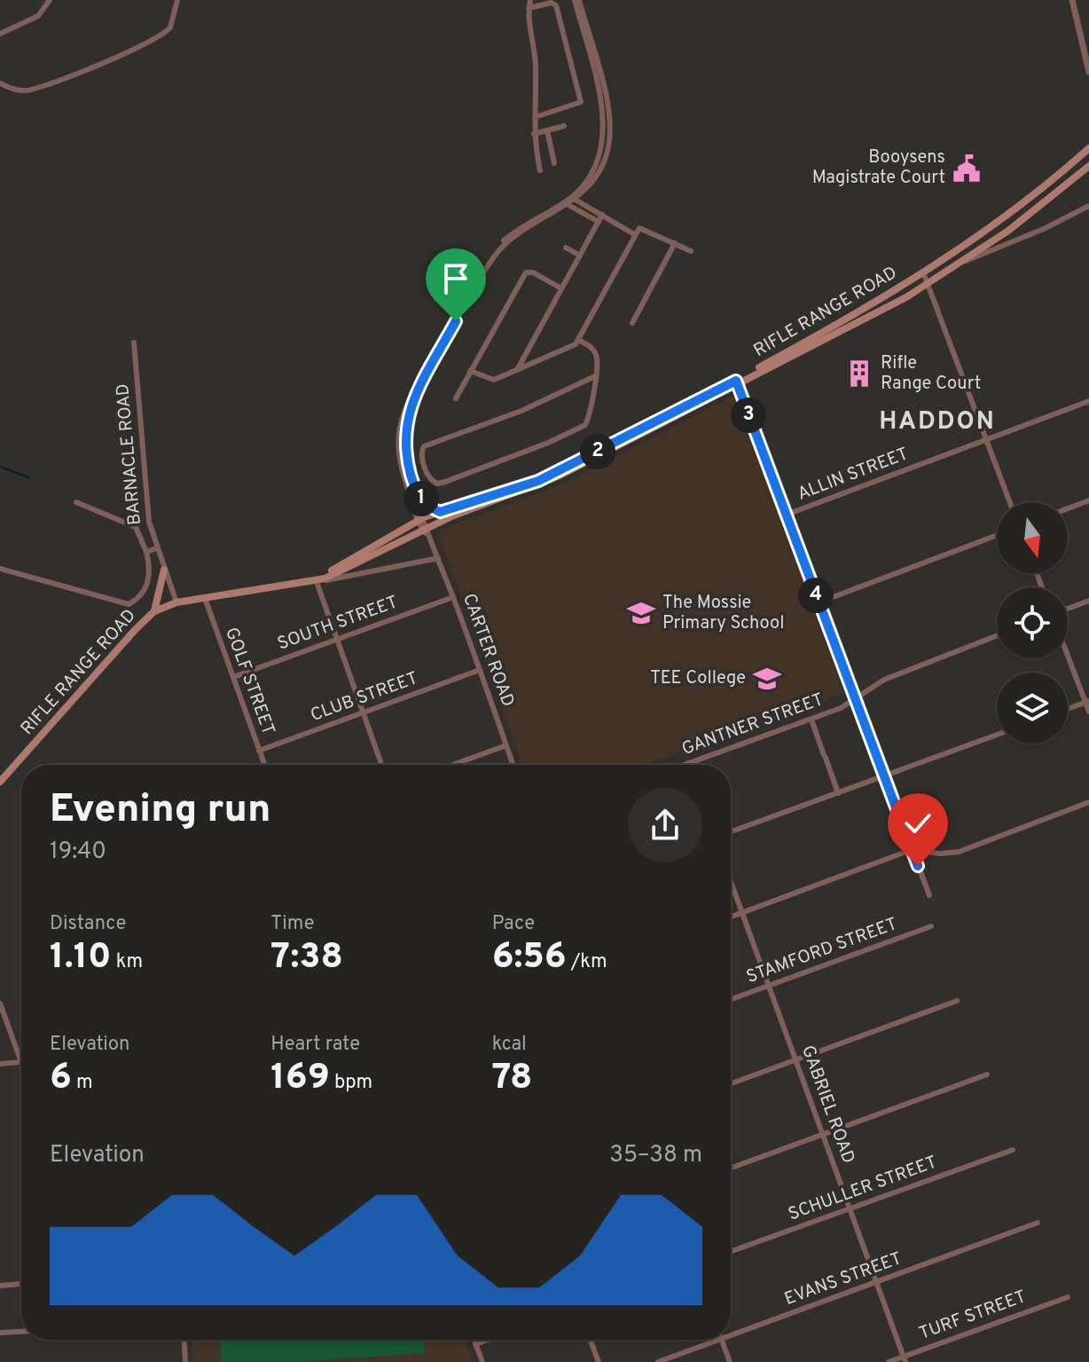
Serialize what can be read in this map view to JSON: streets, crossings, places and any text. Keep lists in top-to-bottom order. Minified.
{"streets":{"main road":["RIFLE RANGE ROAD"],"street":["BARNACLE ROAD","ALLIN STREET","SOUTH STREET","CARTER ROAD","GOLF STREET","CLUB STREET","GANTNER STREET","STAMFORD STREET","GABRIEL ROAD","SCHULLER STREET","EVANS STREET","TURF STREET"]},"crossings":[["RIFLE RANGE ROAD","BARNACLE ROAD"],["RIFLE RANGE ROAD","CARTER ROAD"],["RIFLE RANGE ROAD","GOLF STREET"],["SOUTH STREET","CARTER ROAD"],["SOUTH STREET","GOLF STREET"],["CARTER ROAD","CLUB STREET"],["GOLF STREET","CLUB STREET"],["STAMFORD STREET","GABRIEL ROAD"],["GABRIEL ROAD","SCHULLER STREET"],["GABRIEL ROAD","EVANS STREET"],["GABRIEL ROAD","TURF STREET"]],"districts":["HADDON"],"places":{"public building":["Booysens Magistrate Court"],"building":["Rifle Range Court"],"school or university":["The Mossie Primary School","TEE College"]},"north":"bottom","page":{"pins":["3","2","1","4"],"heading":["Evening run","19:40"],"stats":[["Distance","1.10 km"],["Time","7:38"],["Pace","6:56 /km"],["Elevation","6 m"],["Heart rate","169 bpm"],["kcal","78"]],"chart":["Elevation","35–38 m"]}}
